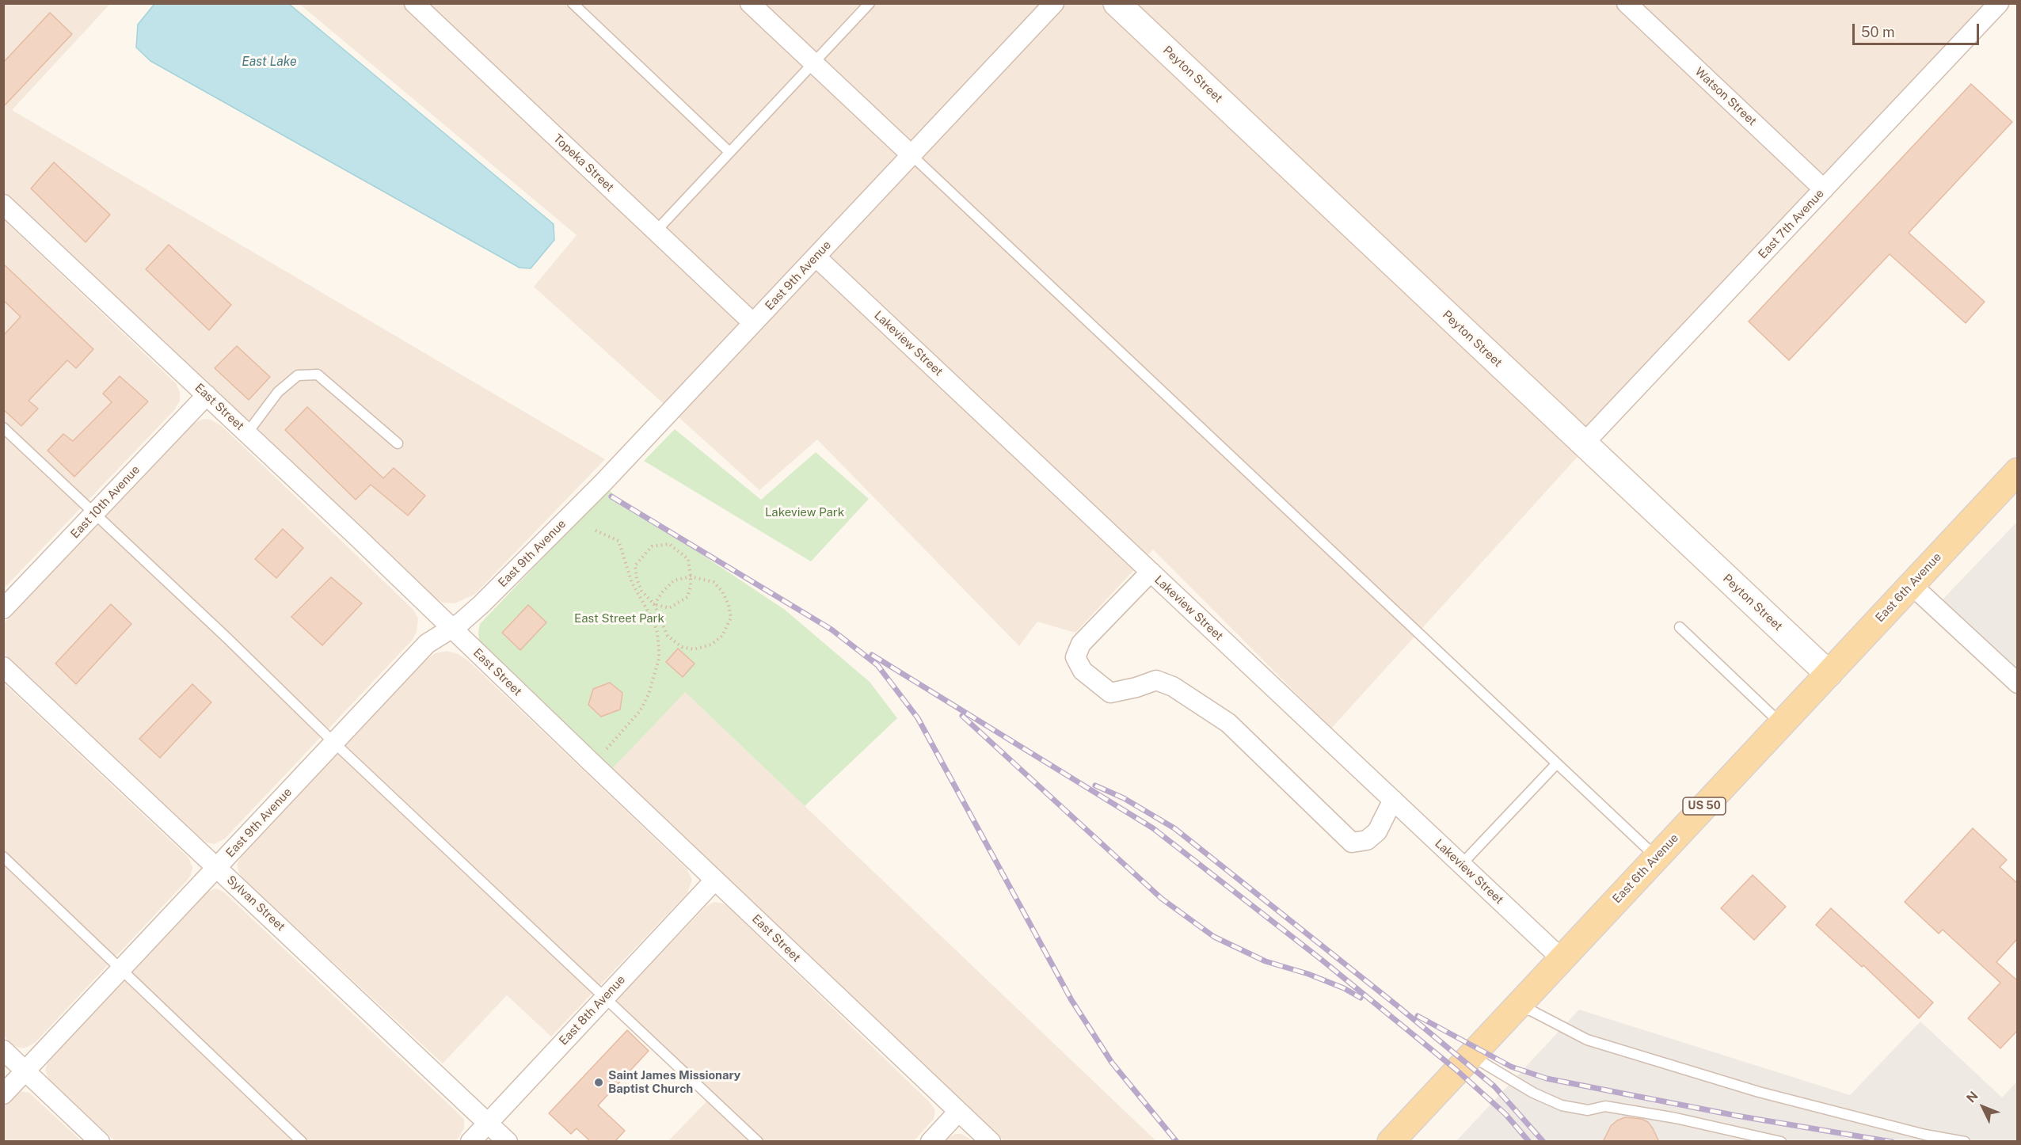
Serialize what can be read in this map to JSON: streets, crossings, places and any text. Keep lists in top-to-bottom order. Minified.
{"streets":{"main road":["East 6th Avenue","US 50"],"street":["Peyton Street","Watson Street","Topeka Street","East 7th Avenue","East 9th Avenue","Lakeview Street","East Street","East 10th Avenue","Sylvan Street","East 8th Avenue"]},"crossings":[["Peyton Street","East 7th Avenue"],["Peyton Street","East 6th Avenue"],["Watson Street","East 7th Avenue"],["Topeka Street","East 9th Avenue"],["East 9th Avenue","Lakeview Street"],["East 9th Avenue","East Street"],["East 9th Avenue","Sylvan Street"],["Lakeview Street","East 6th Avenue"],["East Street","East 10th Avenue"],["East Street","East 8th Avenue"],["Sylvan Street","East 8th Avenue"]],"water":["East Lake"],"parks":["Lakeview Park","East Street Park"],"places":["Saint James Missionary Baptist Church"],"scale_bar":"50 m","north":"top left"}
